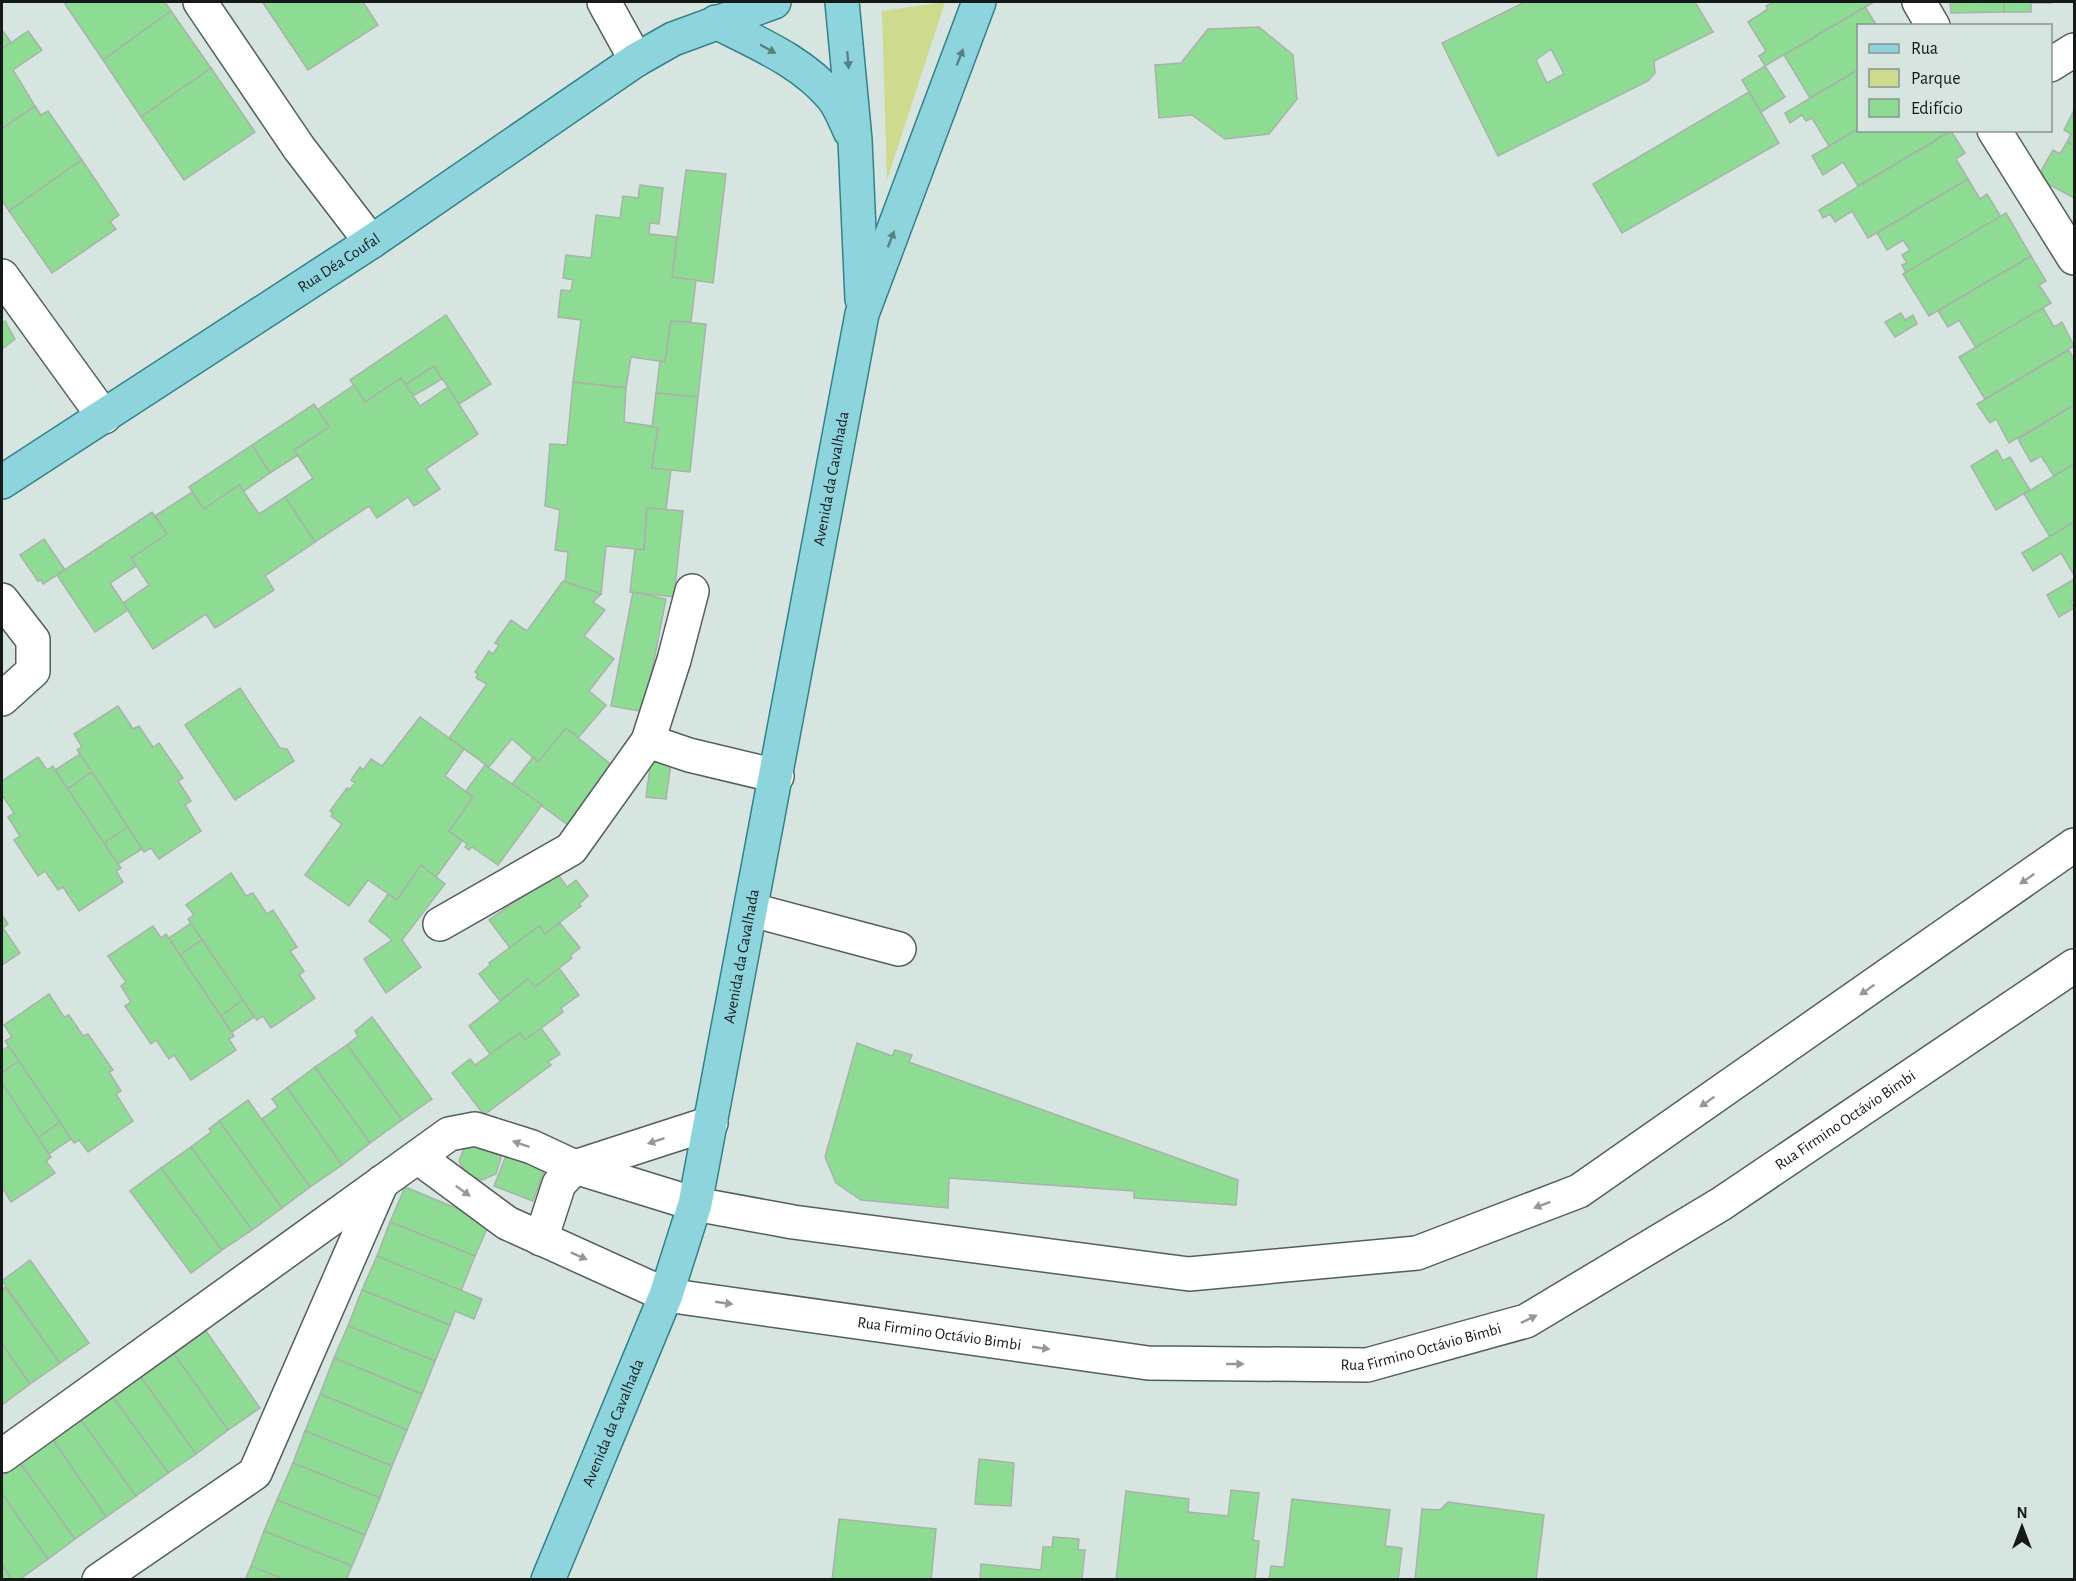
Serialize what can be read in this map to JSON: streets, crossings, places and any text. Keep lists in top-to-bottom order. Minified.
{"streets":{"main road":["Rua Déa Coufal","Avenida da Cavalhada"],"street":["Rua Firmino Octávio Bimbi"]},"crossings":[["Avenida da Cavalhada","Rua Firmino Octávio Bimbi"]],"legend":["Rua","Parque","Edifício"],"north":"top"}
